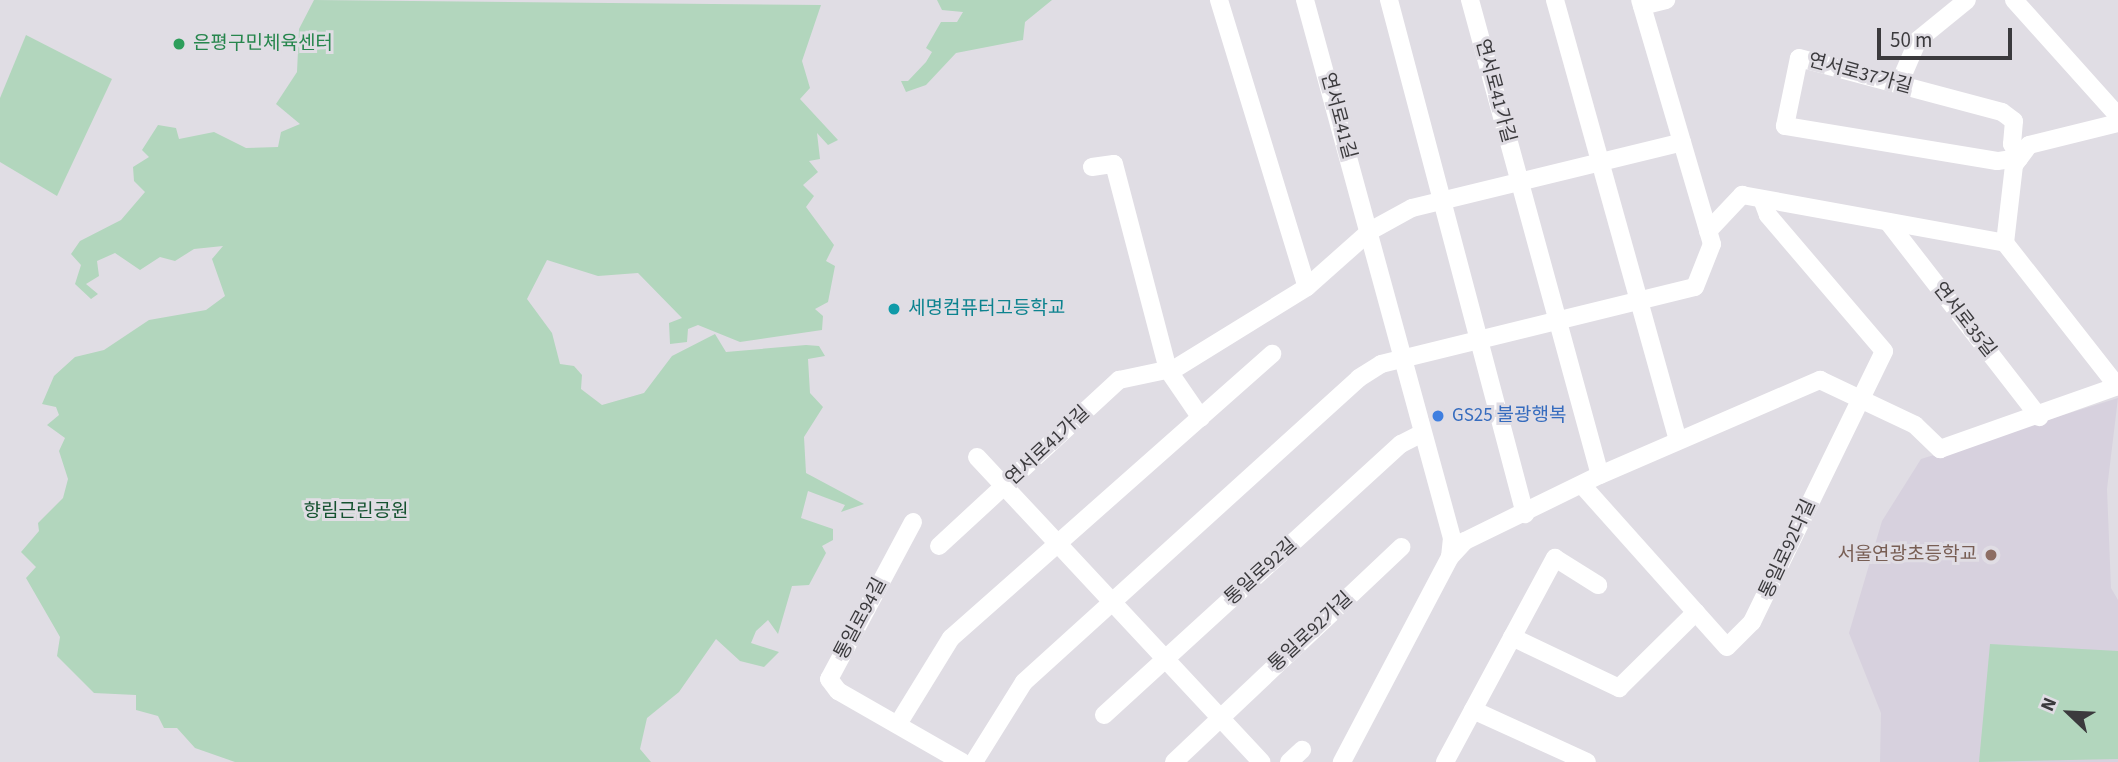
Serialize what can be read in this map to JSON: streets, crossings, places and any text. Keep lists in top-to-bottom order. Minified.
{"streets":{"street":["연서로37가길","연서로41가길","연서로41길","연서로35길","통일로92다길","통일로92길","통일로94길","통일로92가길"]},"crossings":[["연서로41가길","연서로41길"]],"parks":["향림근린공원"],"places":["은평구민체육센터","세명컴퓨터고등학교","GS25 불광행복","서울연광초등학교"],"scale_bar":"50 m","north":"top left"}
